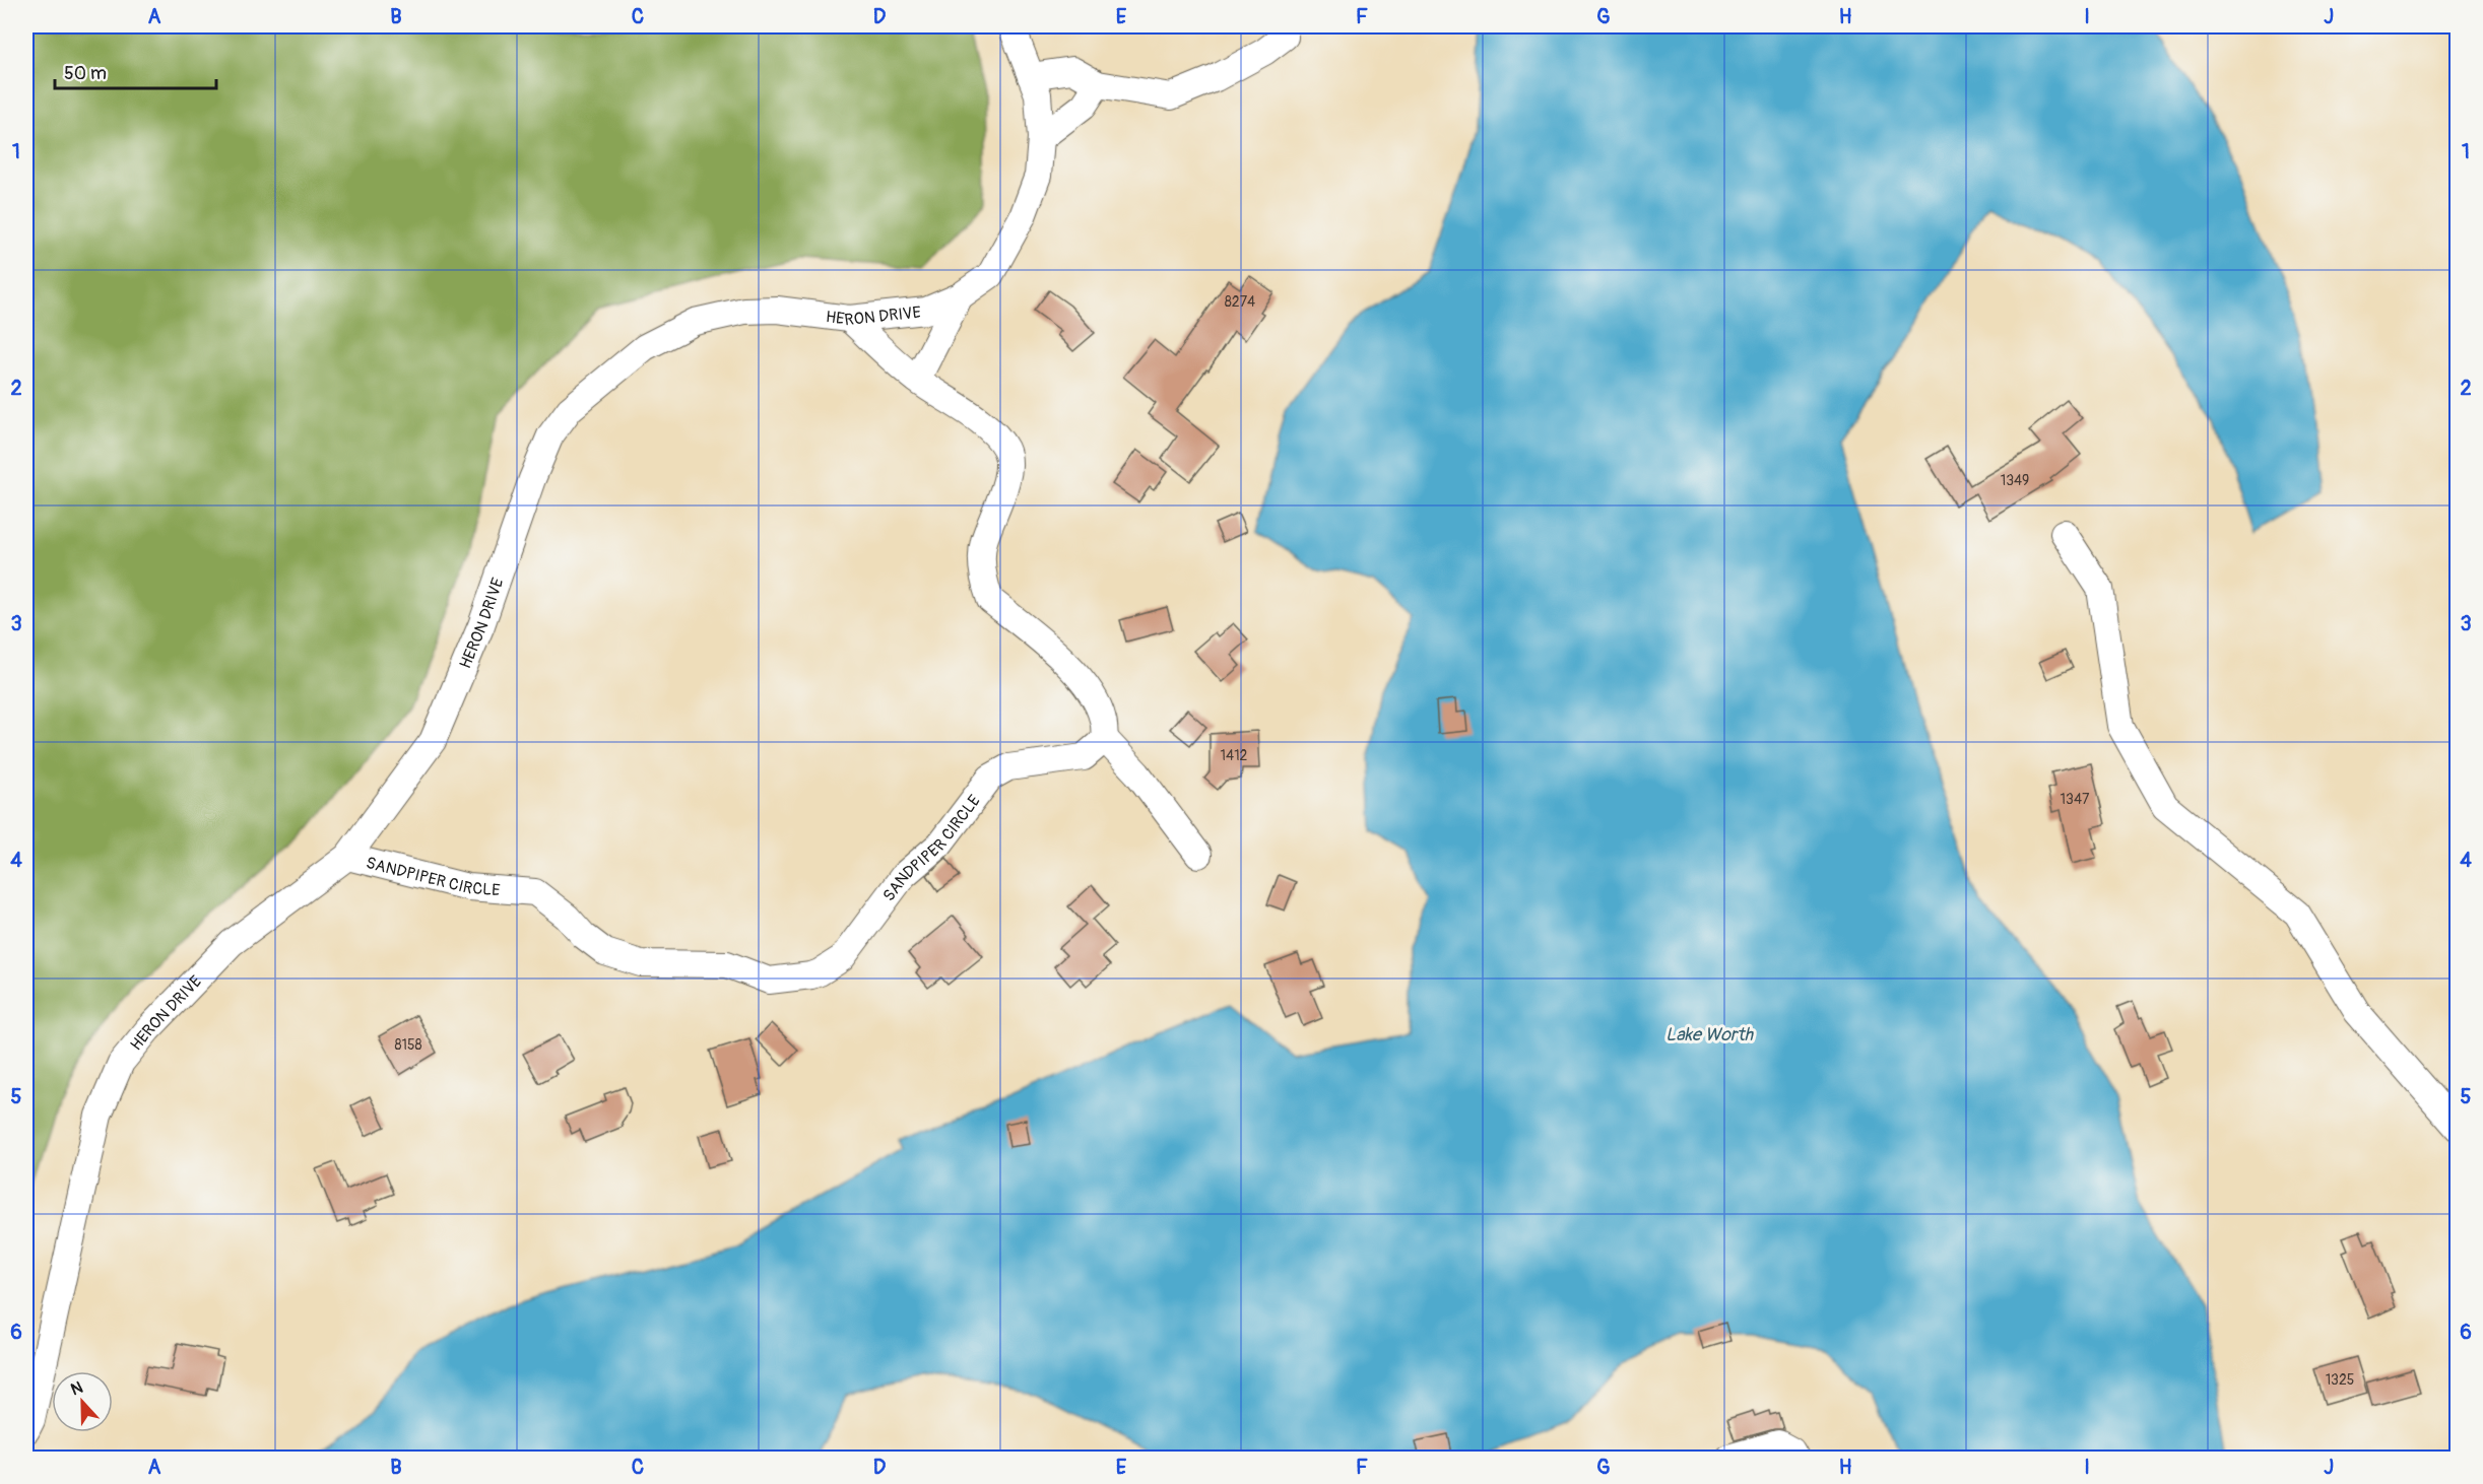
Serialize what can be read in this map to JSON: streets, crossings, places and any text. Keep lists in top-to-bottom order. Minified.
{"streets":{"street":["HERON DRIVE","SANDPIPER CIRCLE"]},"crossings":[["HERON DRIVE","SANDPIPER CIRCLE"]],"water":["Lake Worth"],"house_numbers":["8274","1349","1412","1347","8158","1325"],"scale_bar":"50 m","north":"top","grid":{"columns":["A","B","C","D","E","F","G","H","I","J"],"rows":["1","2","3","4","5","6"]}}
